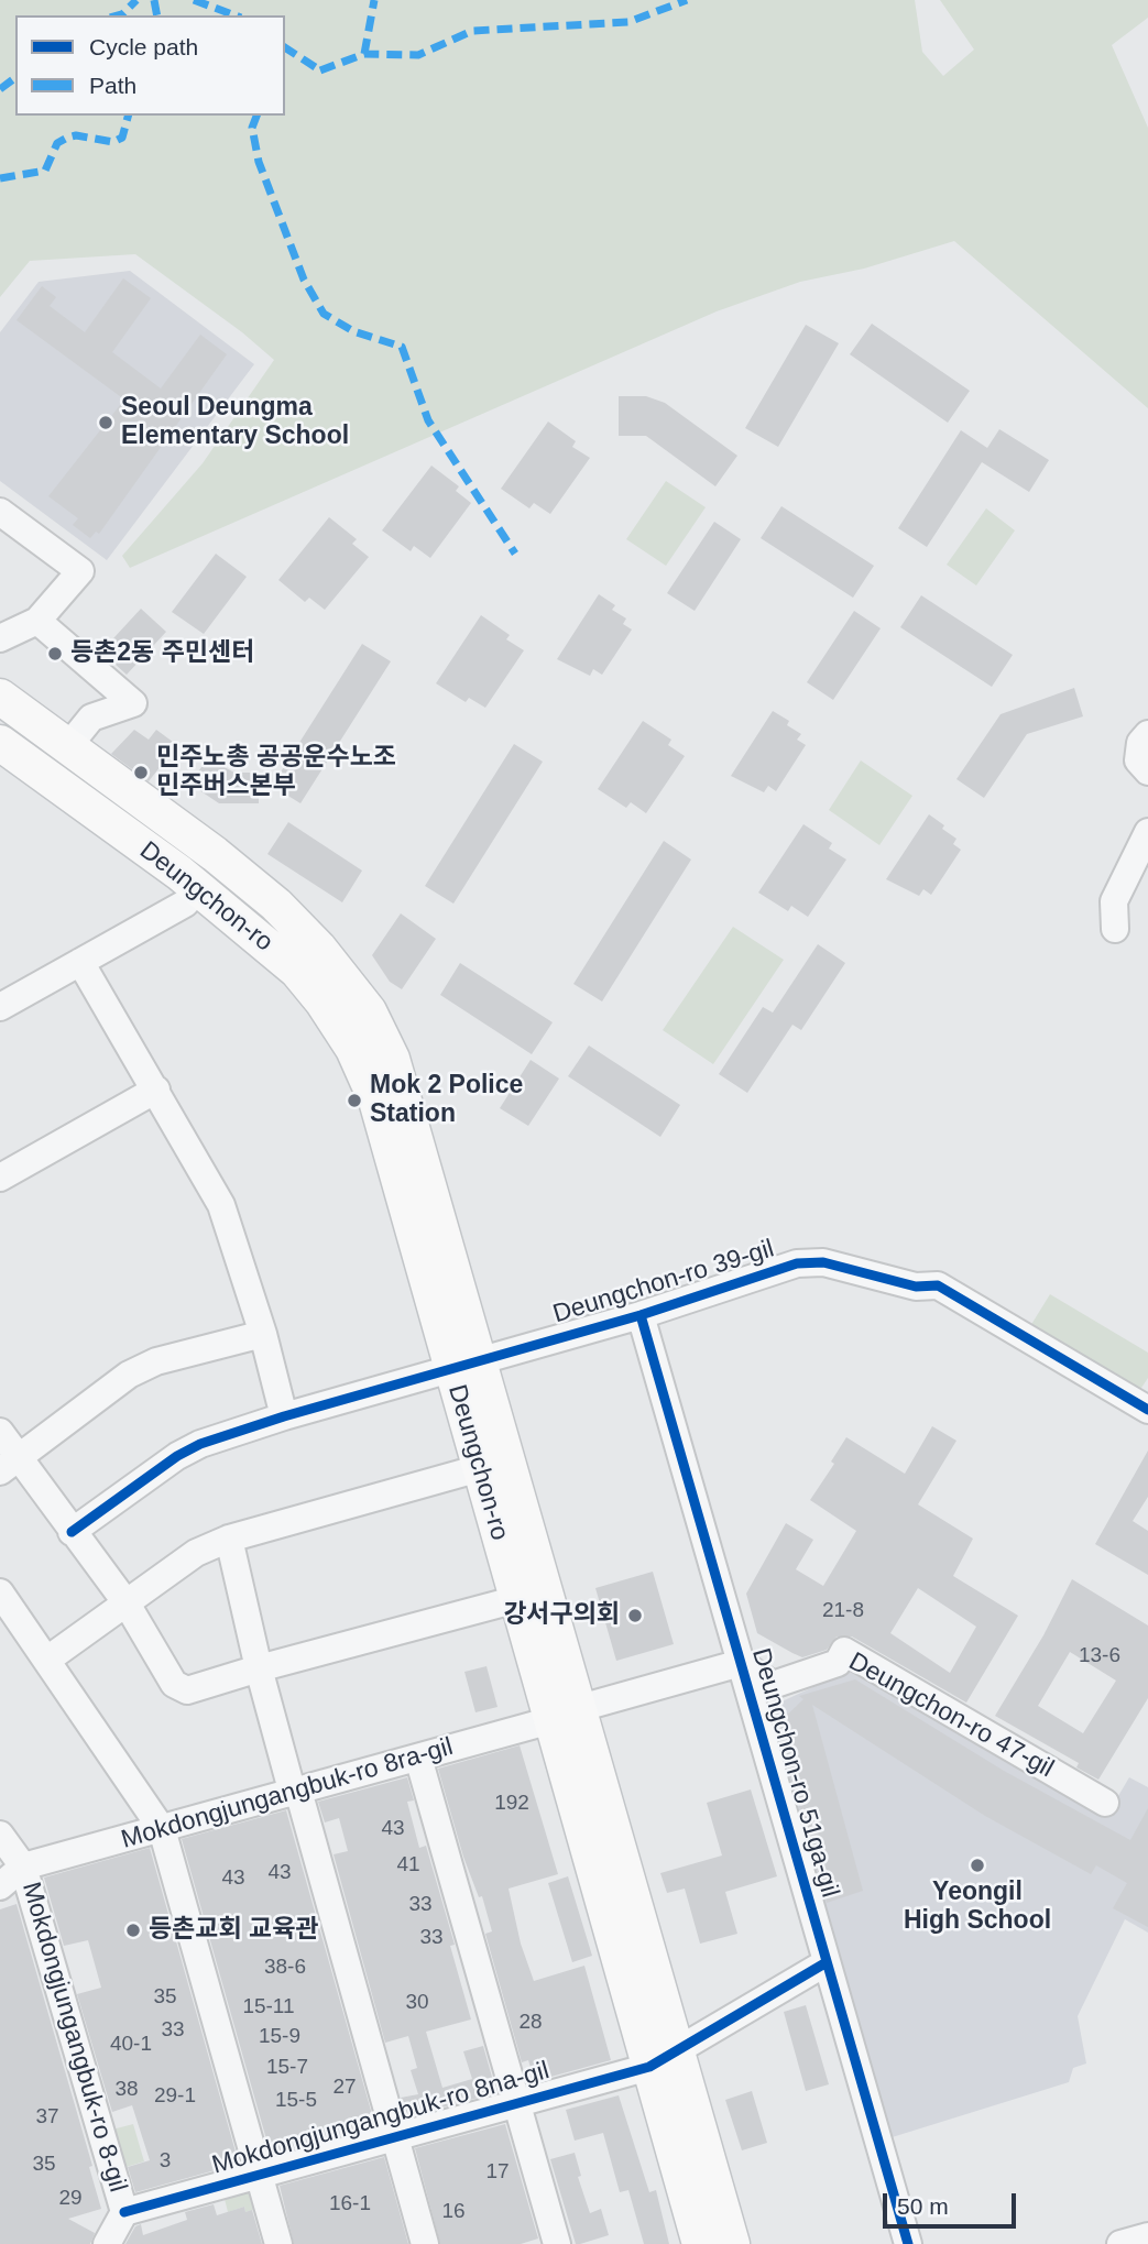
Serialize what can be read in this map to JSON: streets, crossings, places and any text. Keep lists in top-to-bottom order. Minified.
{"streets":{"main road":["Deungchon-ro"],"street":["Deungchon-ro 39-gil","Deungchon-ro 47-gil","Deungchon-ro 51ga-gil","Mokdongjungangbuk-ro 8ra-gil","Mokdongjungangbuk-ro 8-gil","Mokdongjungangbuk-ro 8na-gil"]},"crossings":[["Deungchon-ro","Deungchon-ro 39-gil"],["Deungchon-ro","Mokdongjungangbuk-ro 8ra-gil"],["Deungchon-ro","Mokdongjungangbuk-ro 8na-gil"],["Deungchon-ro 39-gil","Deungchon-ro 51ga-gil"],["Deungchon-ro 47-gil","Deungchon-ro 51ga-gil"],["Mokdongjungangbuk-ro 8ra-gil","Mokdongjungangbuk-ro 8-gil"],["Mokdongjungangbuk-ro 8-gil","Mokdongjungangbuk-ro 8na-gil"]],"places":["Seoul Deungma Elementary School","등촌2동 주민센터","민주노총 공공운수노조 민주버스본부","Mok 2 Police Station","강서구의회","Yeongil High School","등촌교회 교육관"],"house_numbers":["21-8","13-6","192","43","41","43","43","33","33","38-6","35","30","15-11","28","33","15-9","40-1","15-7","27","38","29-1","15-5","37","3","35","17","29","16-1","16"],"legend":["Cycle path","Path"],"scale_bar":"50 m"}
